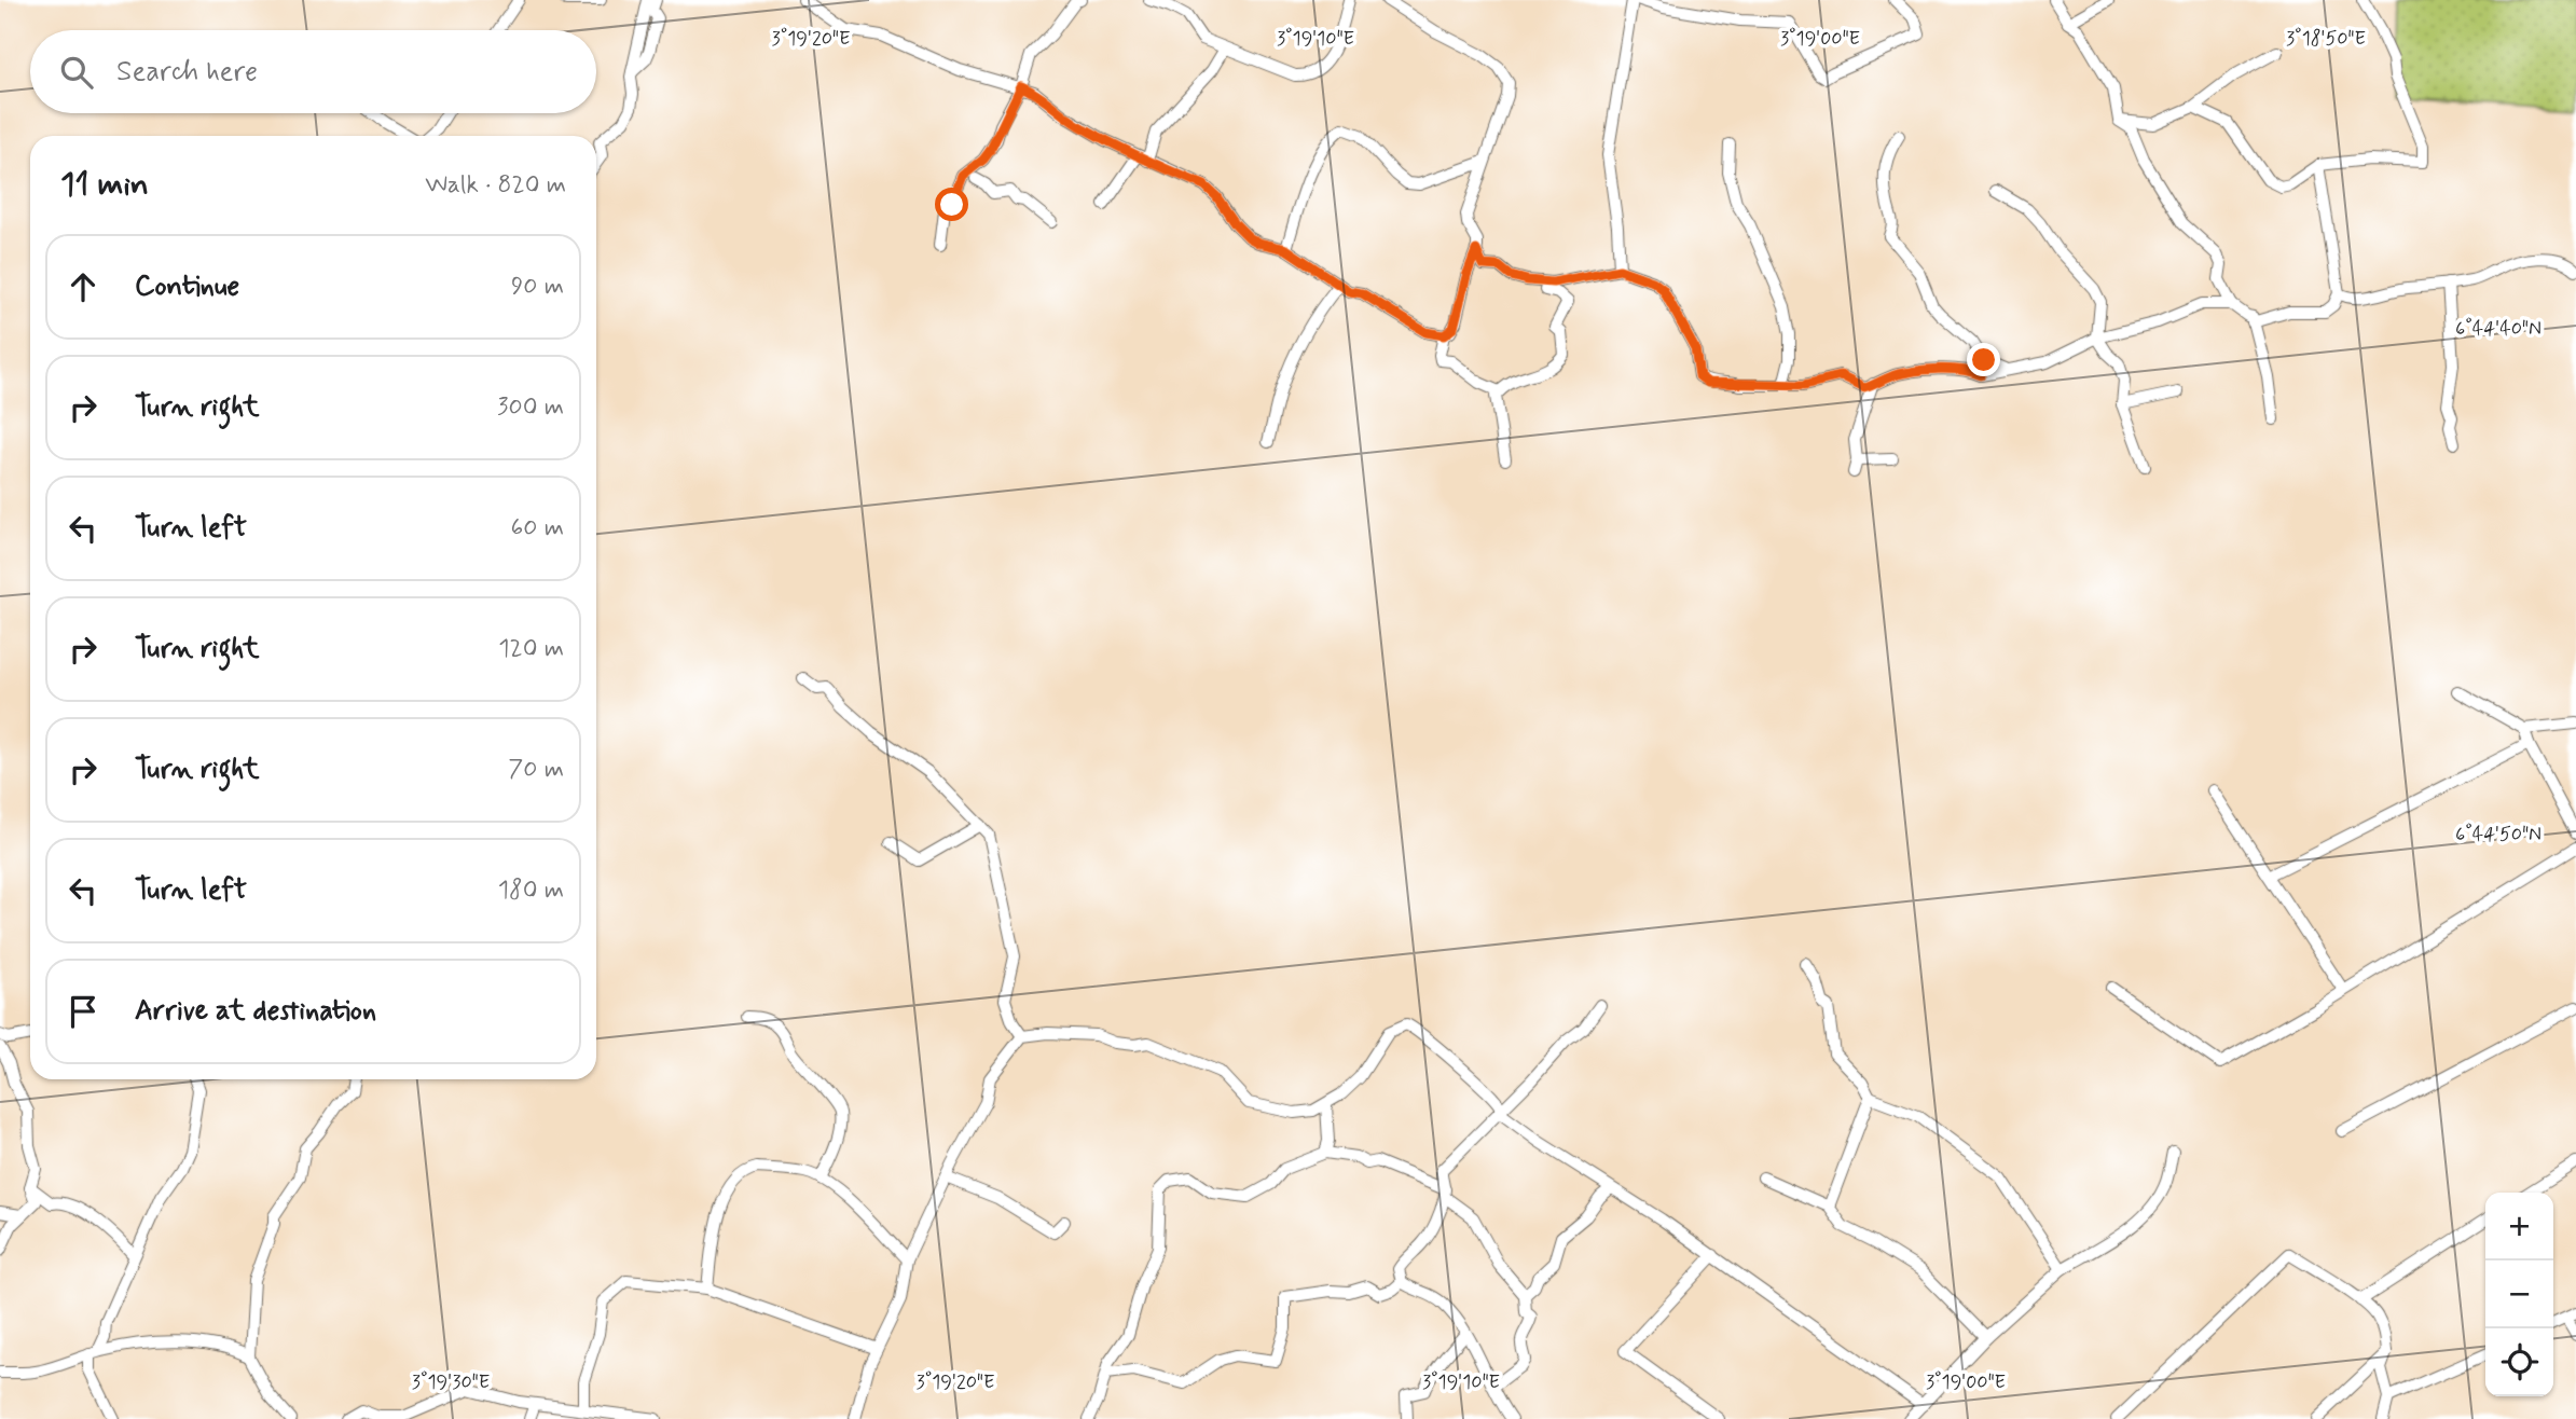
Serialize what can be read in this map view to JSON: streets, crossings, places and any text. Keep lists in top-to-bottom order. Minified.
{"page":{"search":"Search here","heading":["11 min","Walk · 820 m"],"list":[["Continue","90 m"],["Turn right","300 m"],["Turn left","60 m"],["Turn right","120 m"],["Turn right","70 m"],["Turn left","180 m"],"Arrive at destination"],"map_buttons":["+","−"]},"coordinates":["3°19'20\"E","3°19'10\"E","3°19'00\"E","3°18'50\"E","6°44'40\"N","6°44'50\"N","3°19'30\"E"]}
